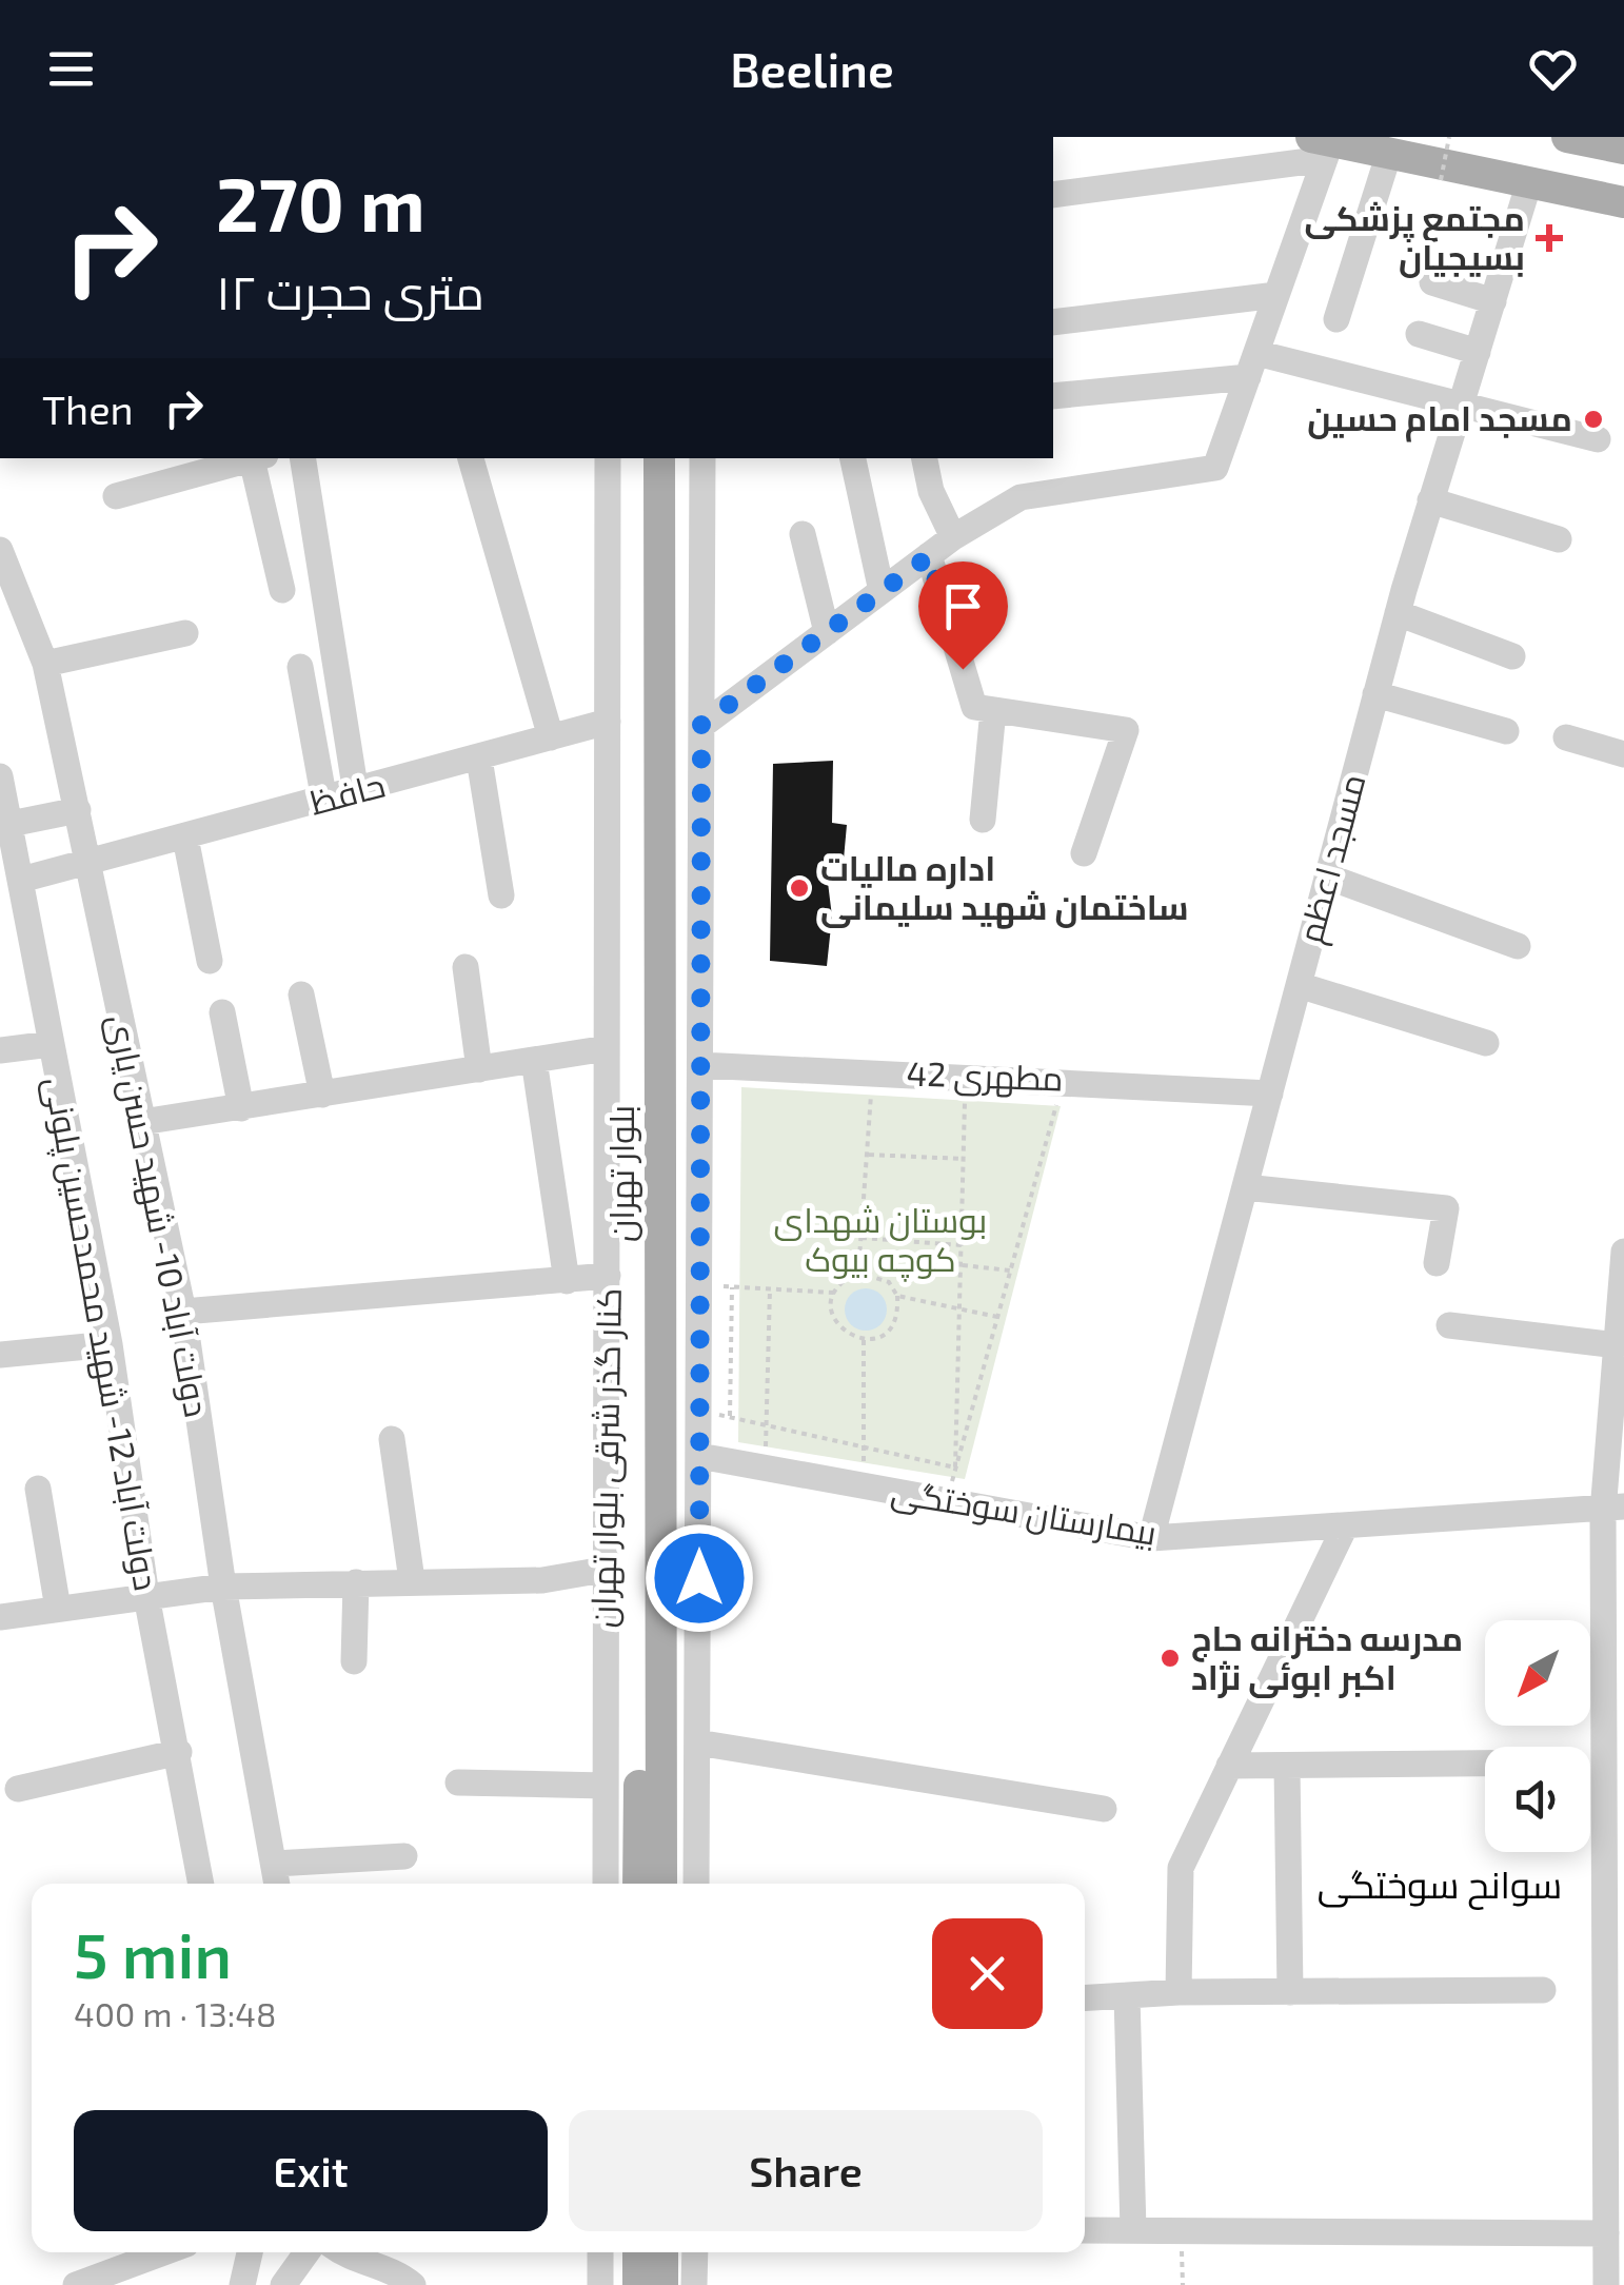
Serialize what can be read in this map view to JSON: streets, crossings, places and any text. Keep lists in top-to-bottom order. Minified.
{"streets":{"main road":["بلوار تهران"],"street":["حافظ","مسجد اعظم","مطهری 42","دولت آباد 10- شهید حسن یاری","دولت آباد 12- شهید محمدحسین پلونی","کنار گذر شرقی بلوار تهران","بیمارستان سوختگی"]},"crossings":[["حافظ","دولت آباد 10- شهید حسن یاری"],["حافظ","دولت آباد 12- شهید محمدحسین پلونی"],["حافظ","کنار گذر شرقی بلوار تهران"],["مسجد اعظم","مطهری 42"],["مسجد اعظم","بیمارستان سوختگی"]],"districts":["سوانح سوختگی"],"parks":["بوستان شهدای کوچه بیوک"],"places":{"health":["مجتمع پزشکی بسیجیان"],"other":["مسجد امام حسین","اداره مالیات ساختمان شهید سلیمانی","مدرسه دخترانه حاج اکبر ابوئی نژاد"]},"north":"bottom left","page":{"header":"Beeline","turn":["270 m","۱۲ متری حجرت"],"then":"Then","heading":["5 min","400 m · 13:48"],"buttons":["Exit","Share"]}}
